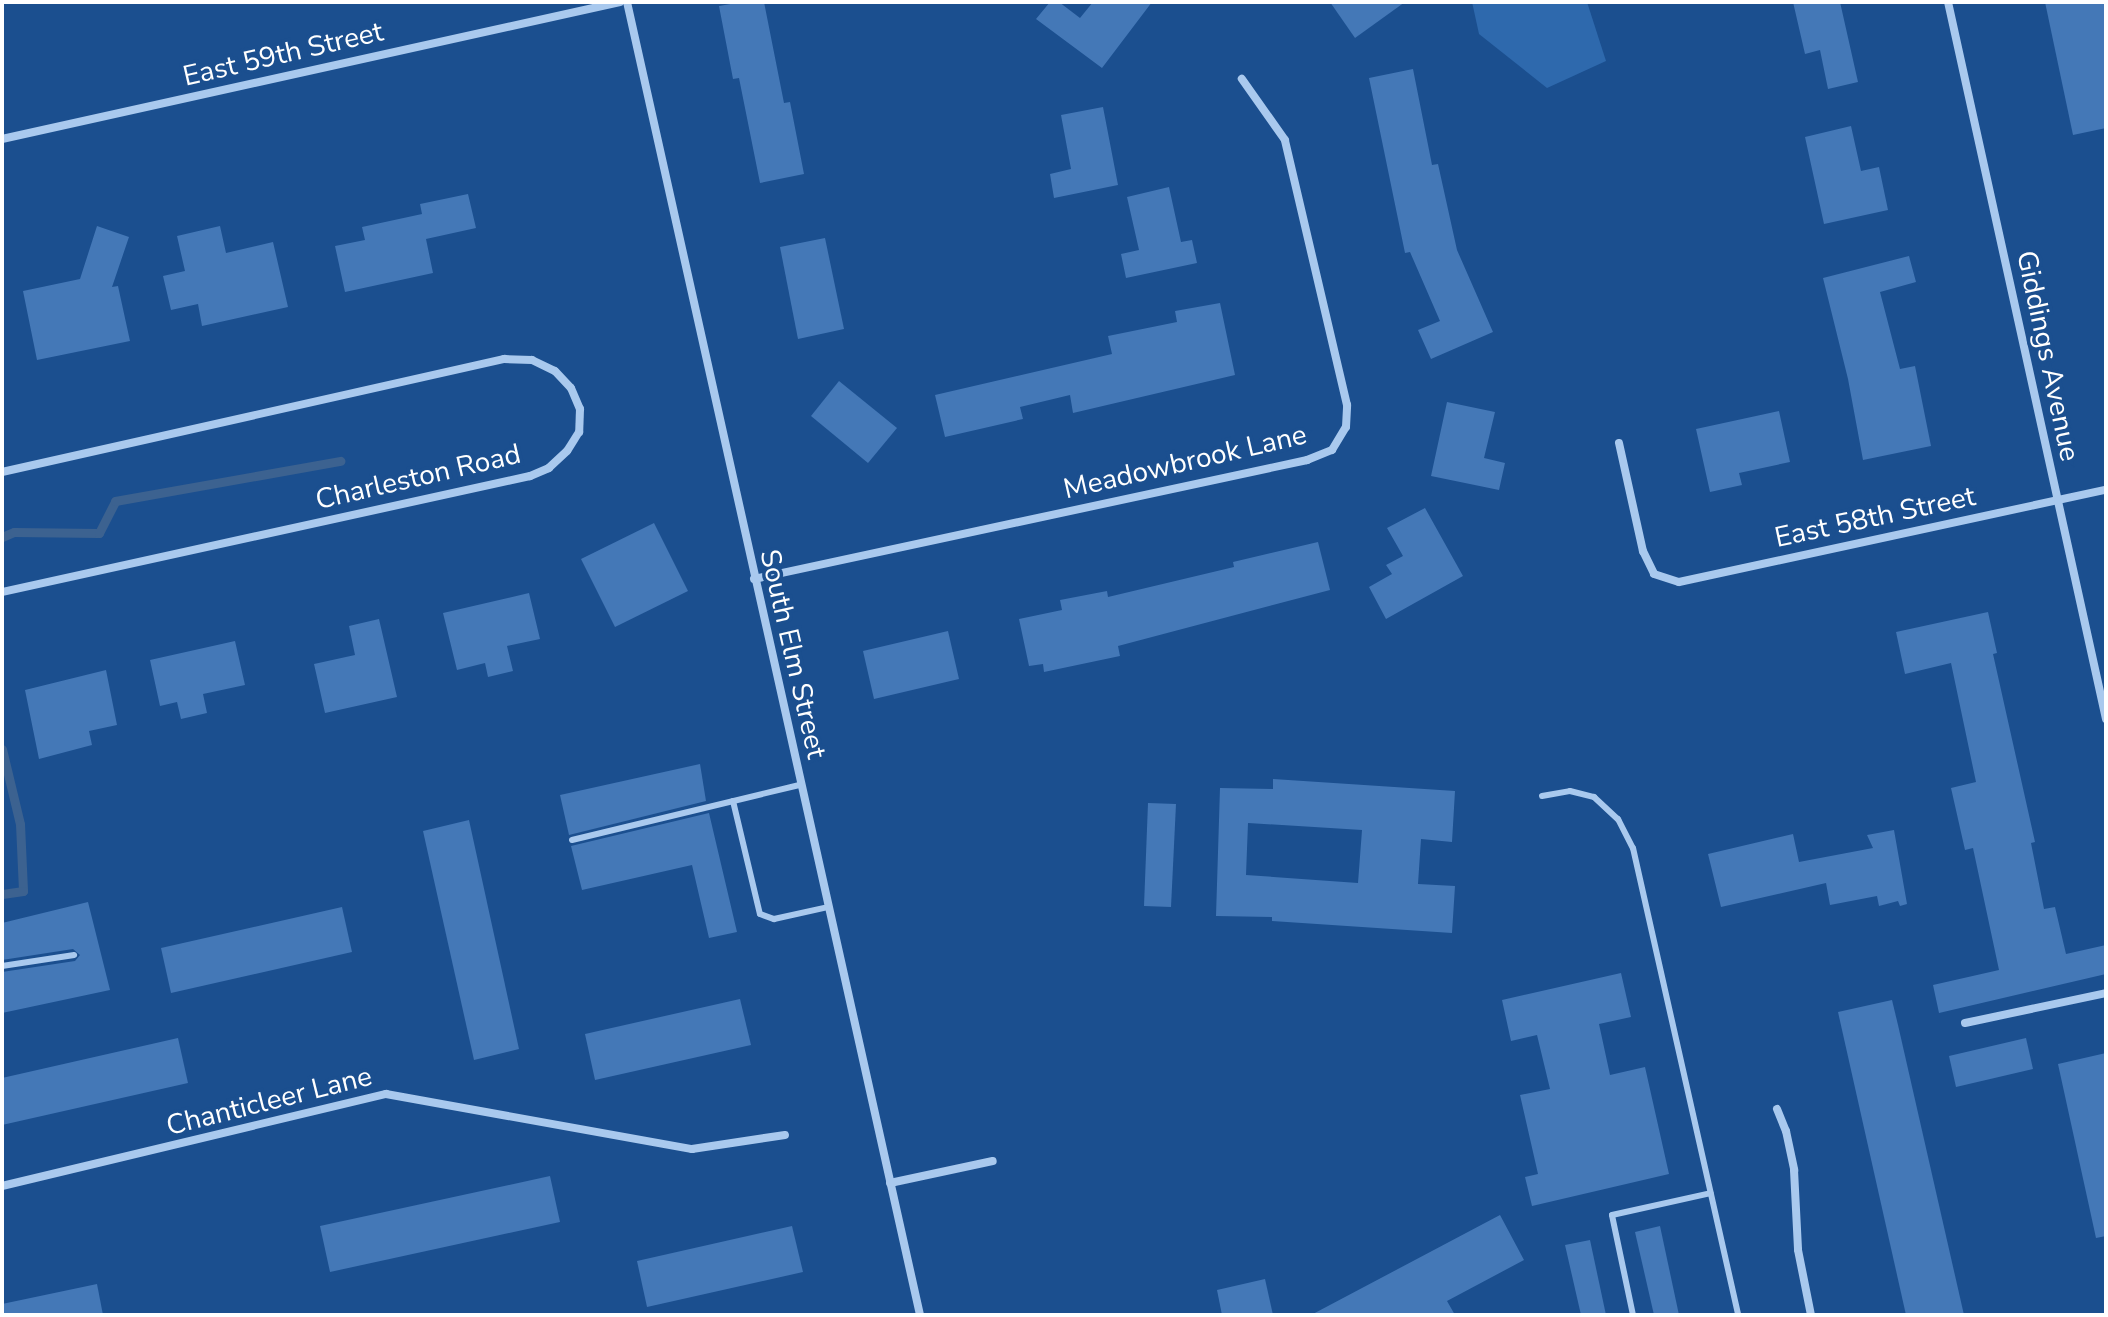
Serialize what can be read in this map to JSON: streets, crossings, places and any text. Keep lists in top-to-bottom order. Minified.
{"streets":{"street":["East 59th Street","Giddings Avenue","Meadowbrook Lane","Charleston Road","East 58th Street","South Elm Street","Chanticleer Lane"]},"crossings":[["Giddings Avenue","East 58th Street"],["Meadowbrook Lane","South Elm Street"]]}
